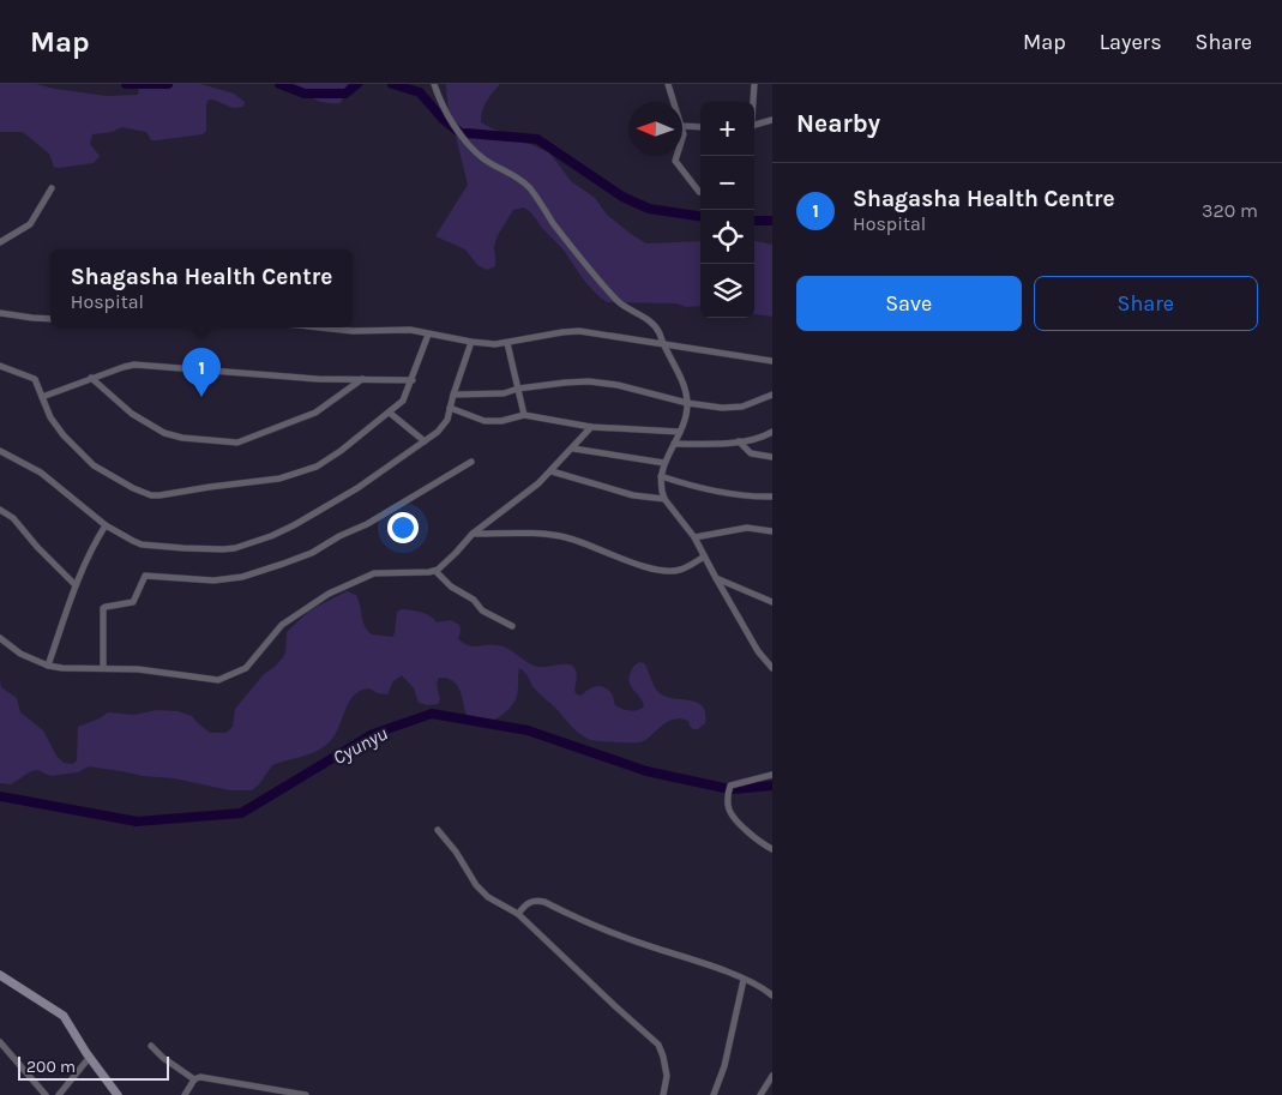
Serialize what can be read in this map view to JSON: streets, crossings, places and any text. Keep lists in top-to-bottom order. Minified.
{"water":["Cyunyu"],"scale_bar":"200 m","north":"left","page":{"header":"Map","nav":["Map","Layers","Share"],"heading":"Nearby","map_buttons":["+","−"],"list":[{"mark":"1","name":"Shagasha Health Centre","note":"Hospital","value":"320 m"}],"popup":["Shagasha Health Centre","Hospital"],"buttons":["Save","Share"],"pins":"1","scale":"200 m"}}
